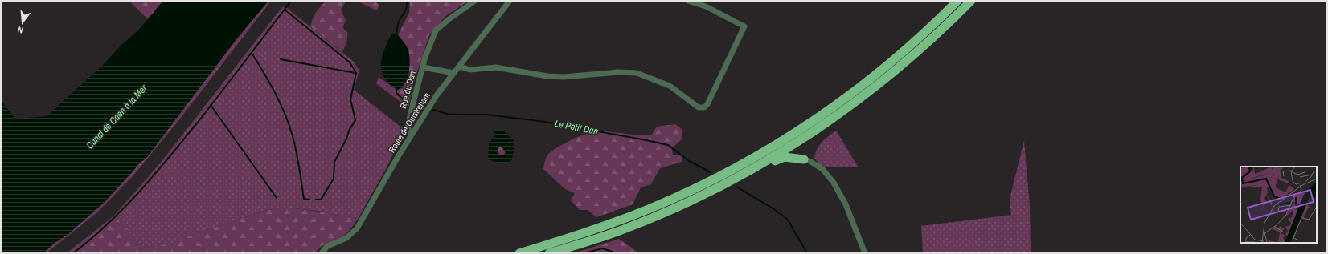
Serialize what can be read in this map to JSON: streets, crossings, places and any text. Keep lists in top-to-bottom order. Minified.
{"streets":{"street":["Rue du Dan","Route de Ouistreham"]},"crossings":[["Rue du Dan","Route de Ouistreham"]],"water":["Canal de Caen à la Mer","Le Petit Dan"],"north":"bottom"}
